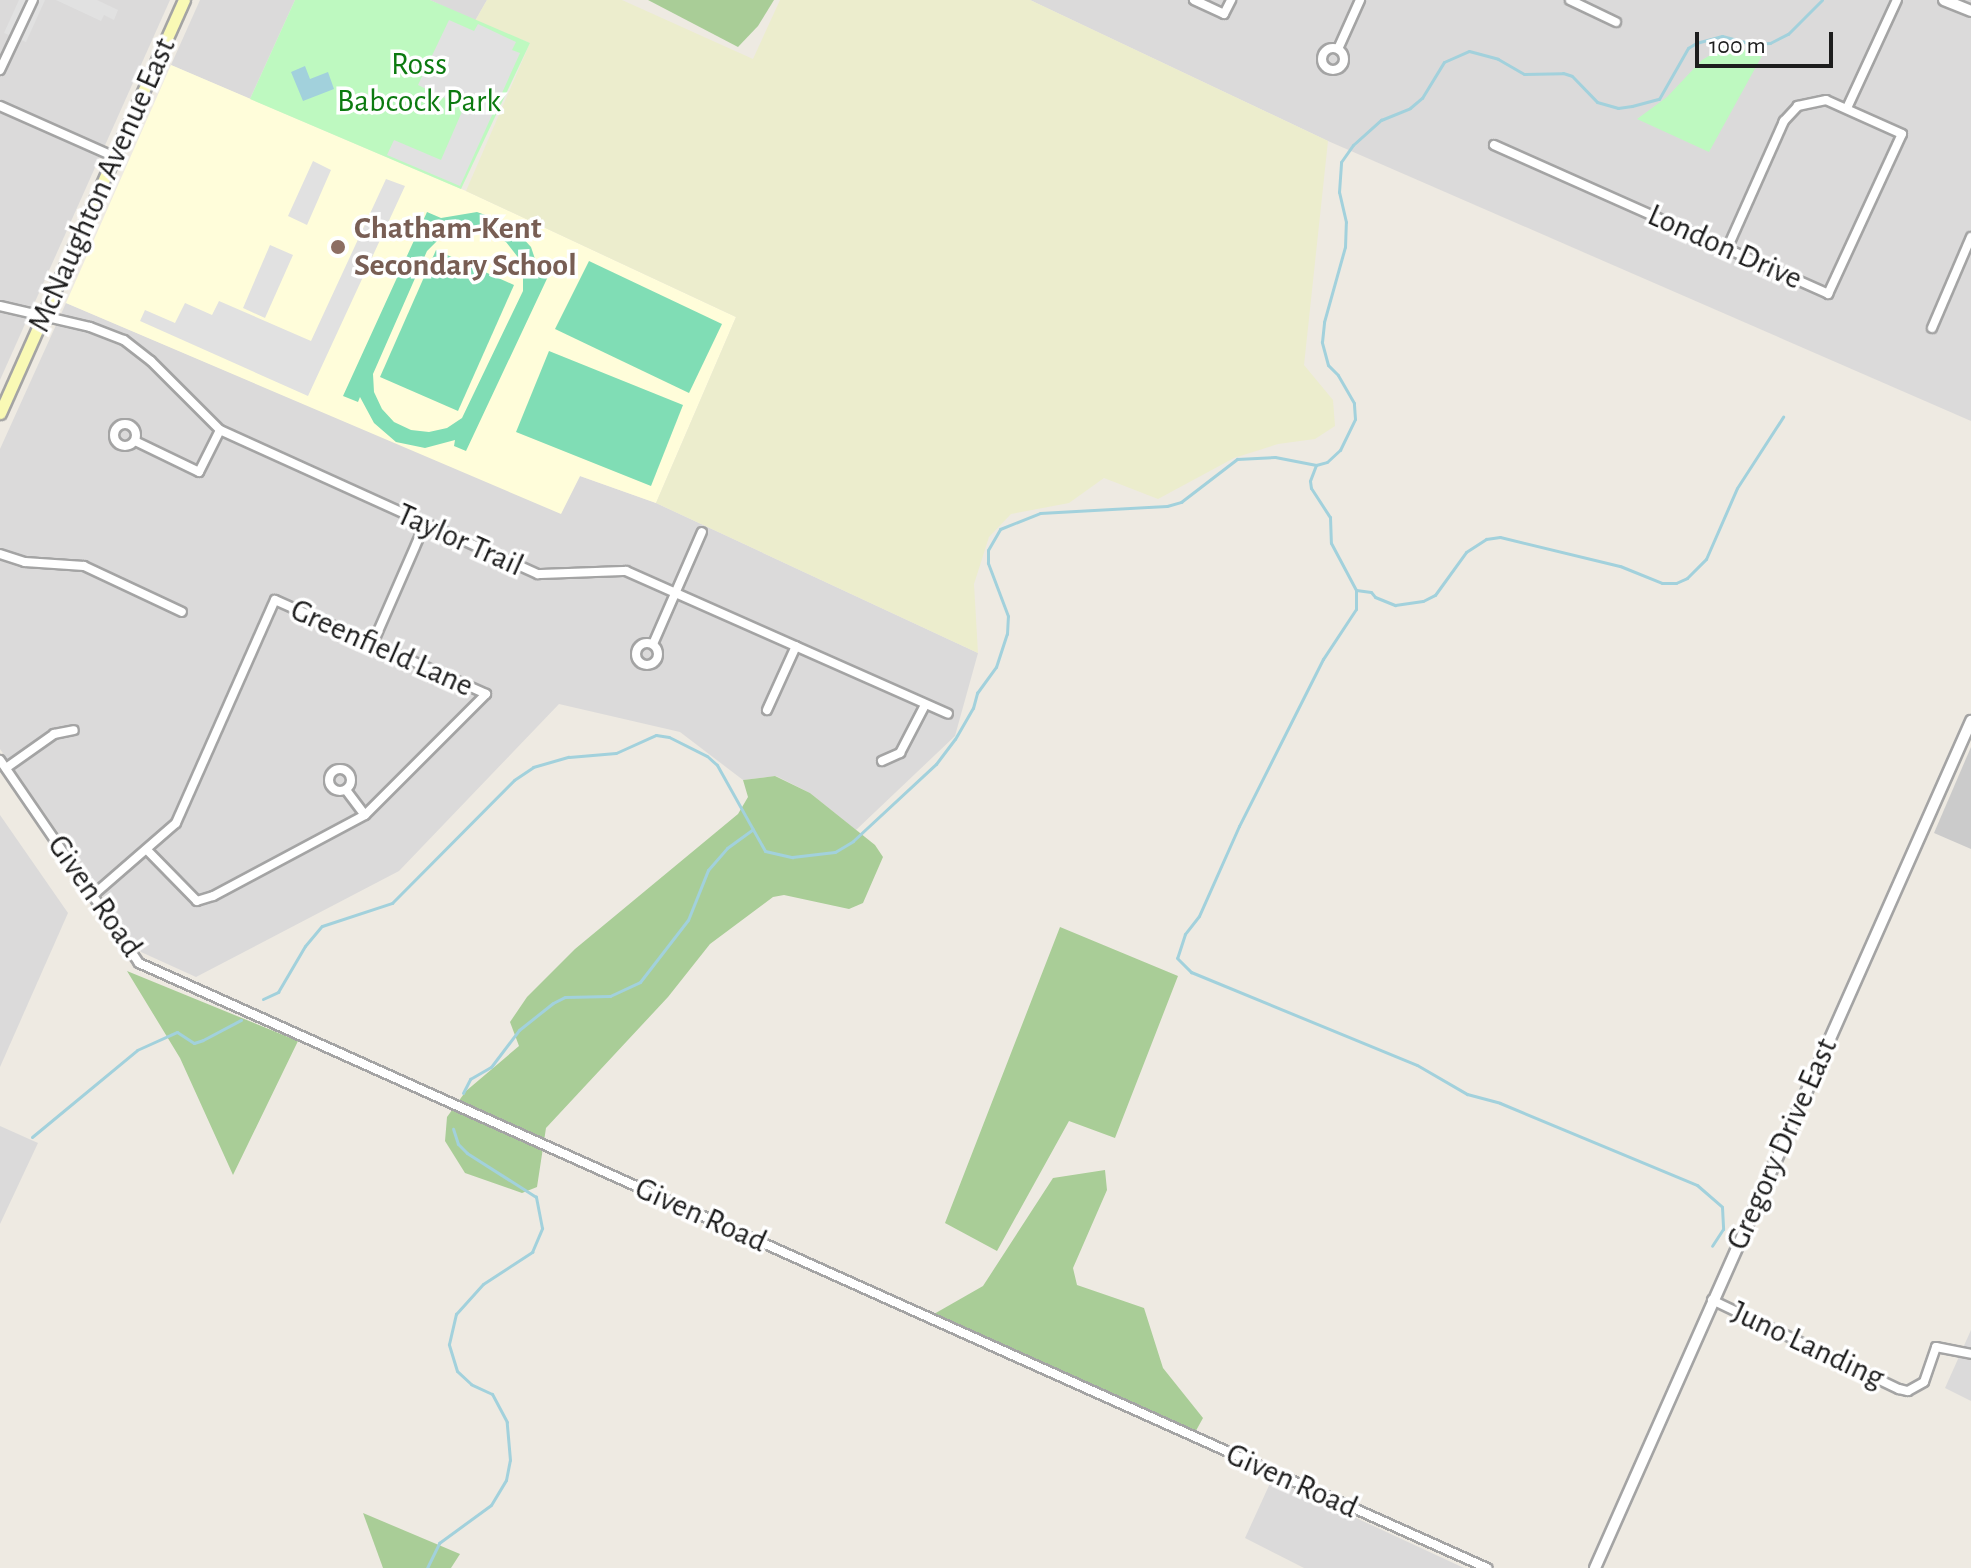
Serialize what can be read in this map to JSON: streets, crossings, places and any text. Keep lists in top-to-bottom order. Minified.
{"streets":{"main road":["McNaughton Avenue East"],"street":["London Drive","Taylor Trail","Greenfield Lane","Given Road","Gregory Drive East","Juno Landing"]},"crossings":[["McNaughton Avenue East","Taylor Trail"],["Greenfield Lane","Given Road"],["Gregory Drive East","Juno Landing"]],"parks":["Ross Babcock Park"],"places":["Chatham-Kent Secondary School"],"scale_bar":"100 m"}
